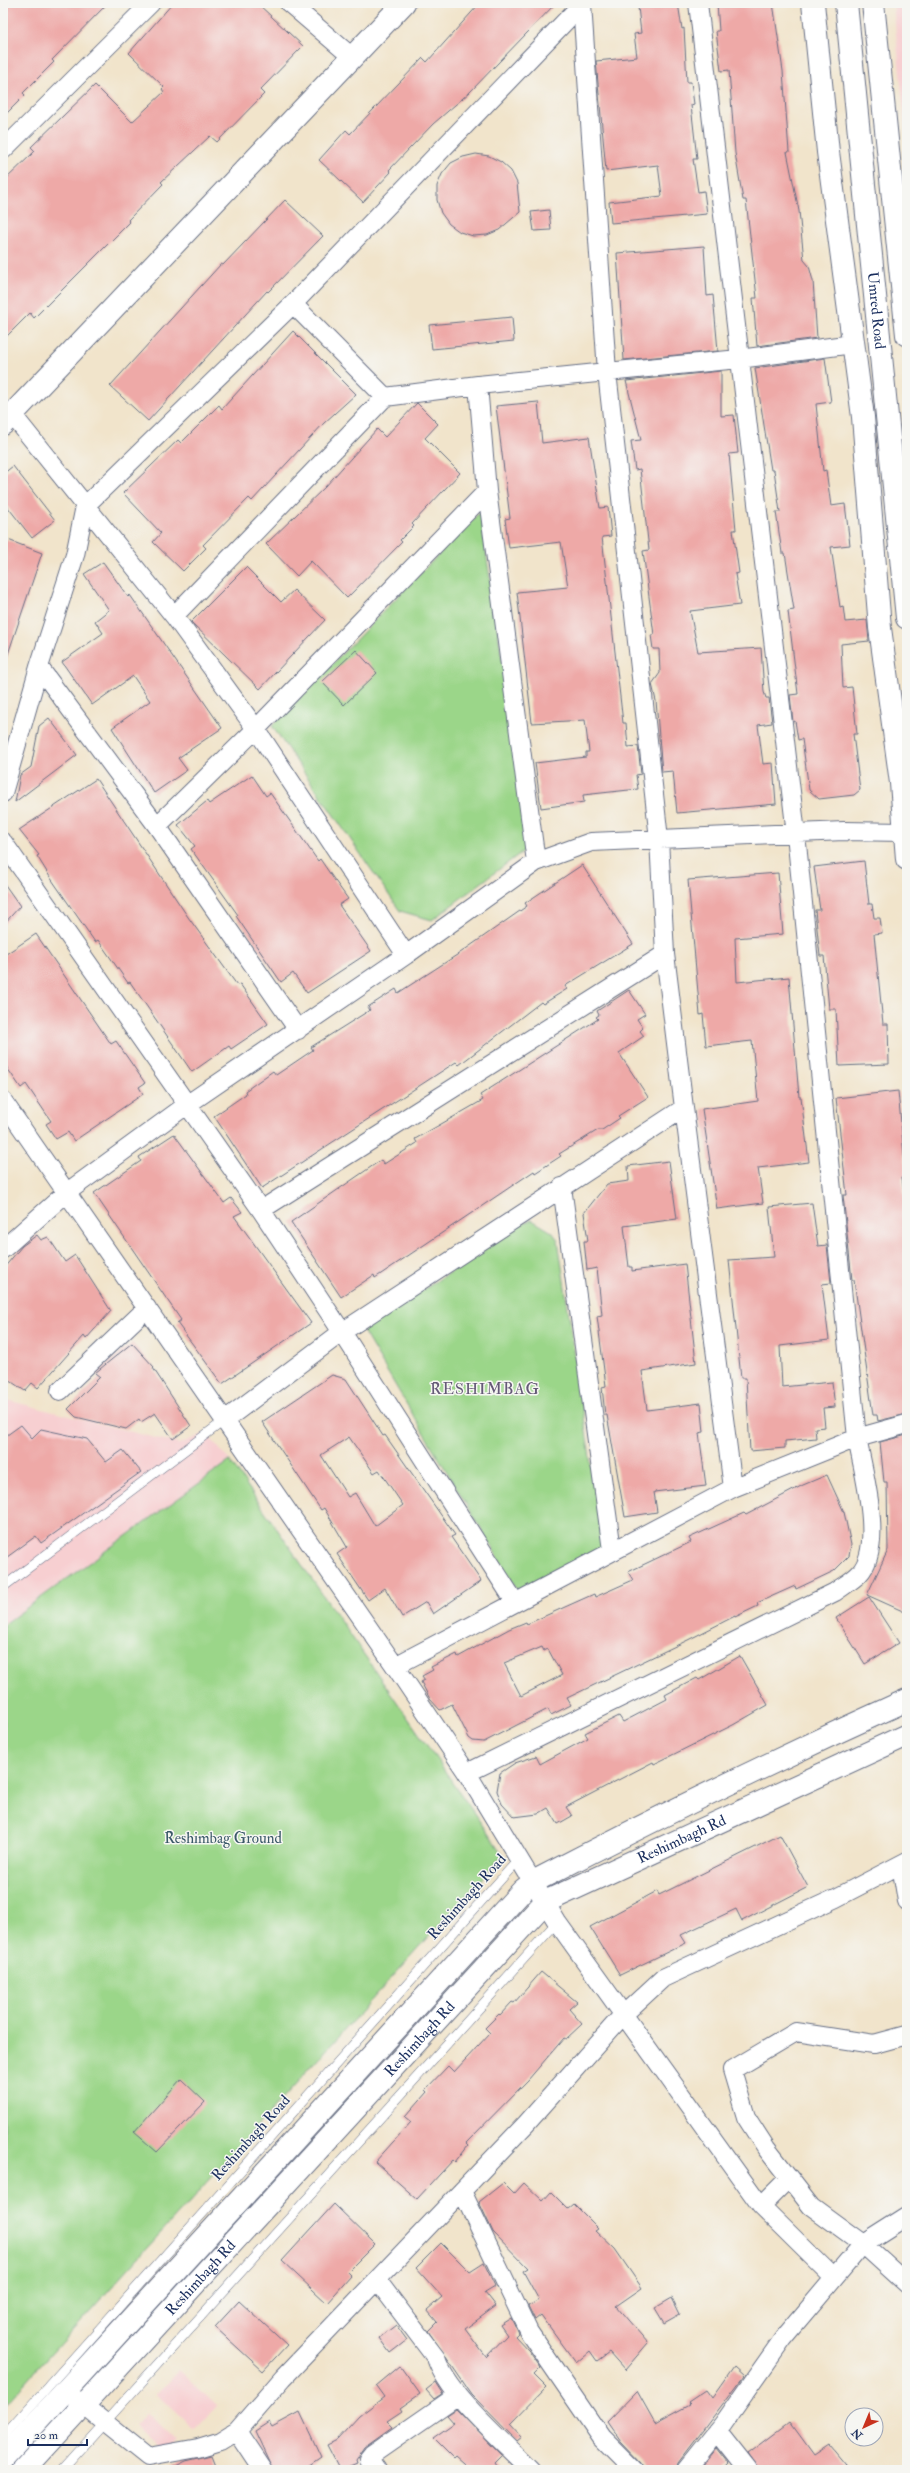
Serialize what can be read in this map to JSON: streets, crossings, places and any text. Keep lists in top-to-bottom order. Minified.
{"streets":{"main road":["Umred Road","Reshimbagh Rd"],"lane":["Reshimbagh Road"]},"districts":["RESHIMBAG"],"parks":["Reshimbag Ground"],"scale_bar":"20 m","north":"bottom left"}
